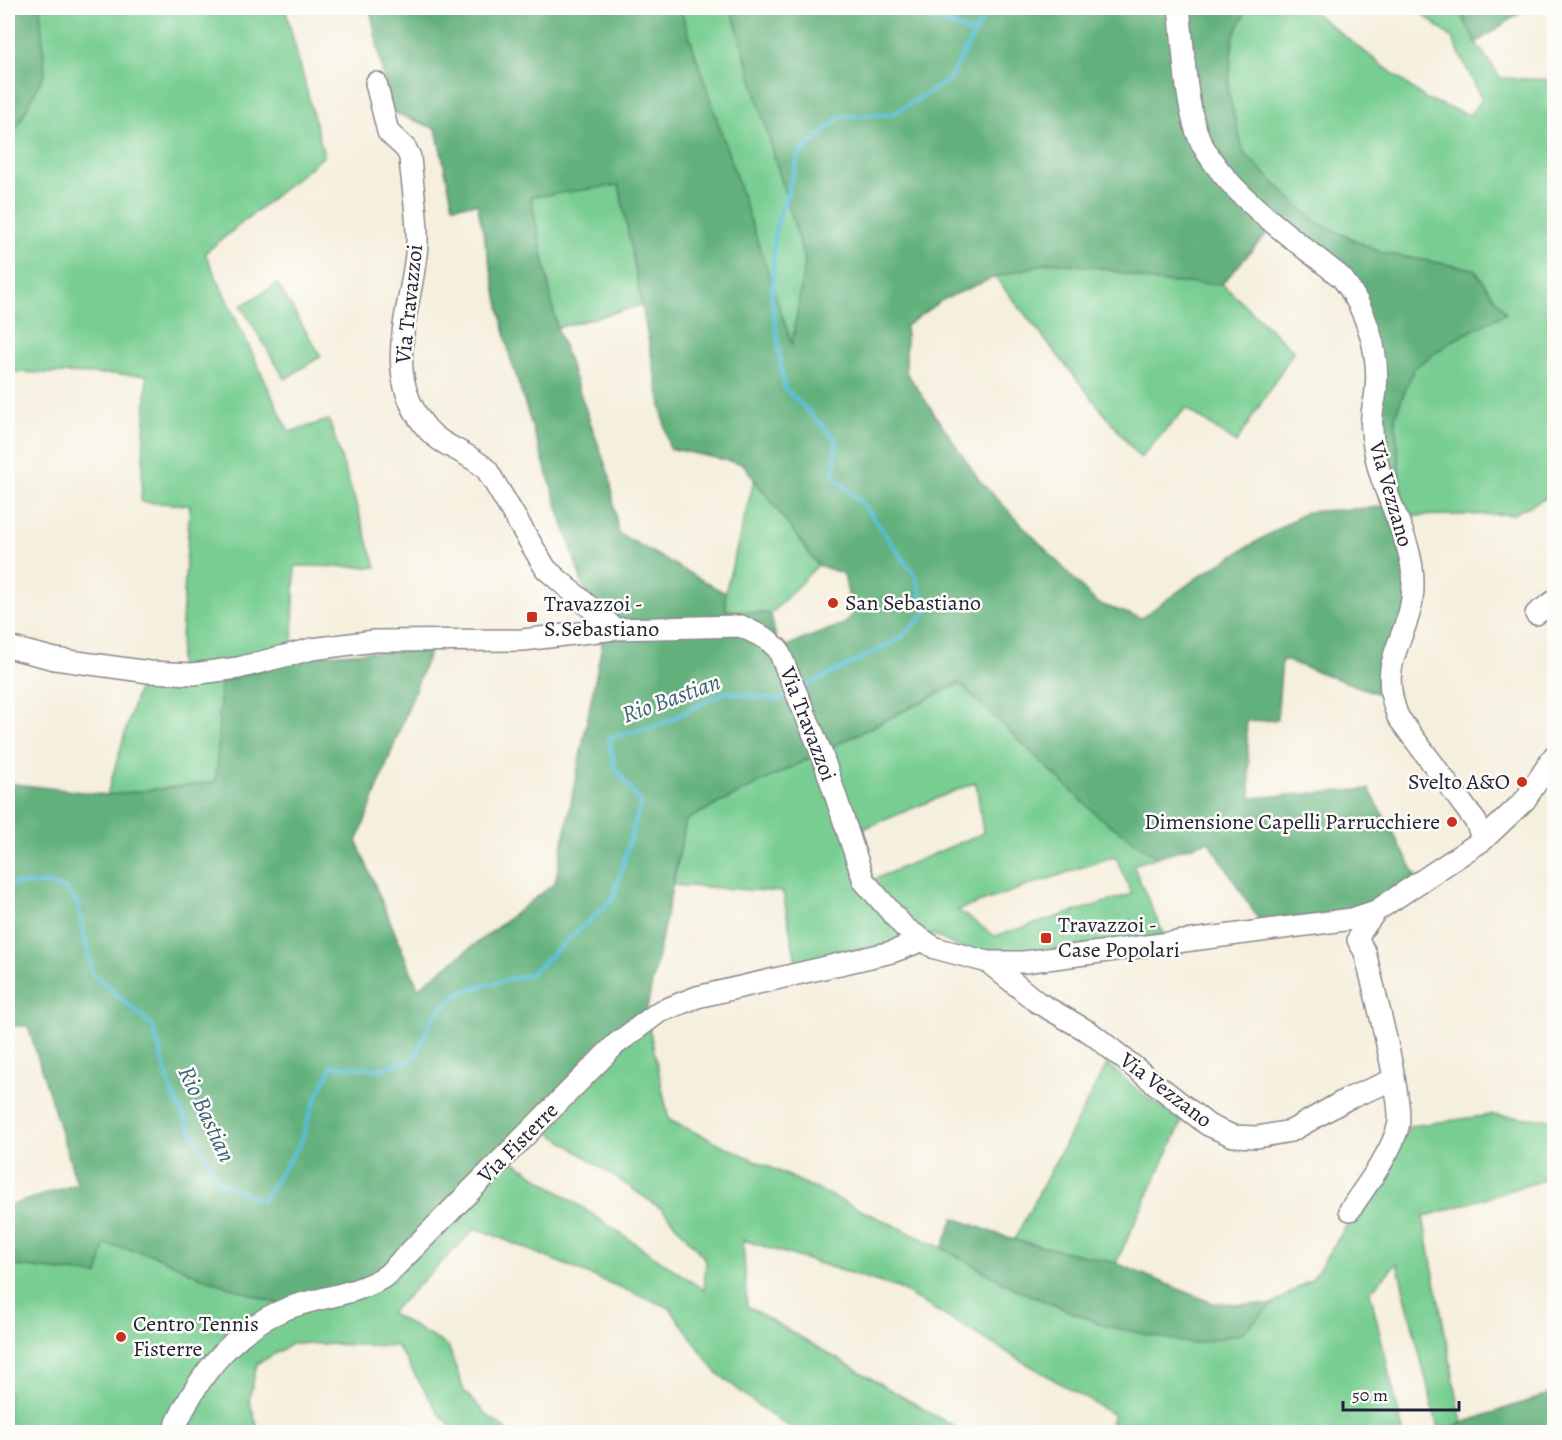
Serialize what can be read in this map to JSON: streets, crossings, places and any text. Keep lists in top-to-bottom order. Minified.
{"streets":{"street":["Via Travazzoi","Via Vezzano","Via Fisterre"]},"crossings":[["Via Travazzoi","Via Vezzano"],["Via Travazzoi","Via Fisterre"],["Via Vezzano","Via Fisterre"]],"water":["Rio Bastian"],"places":{"other":["San Sebastiano","Svelto A&O","Dimensione Capelli Parrucchiere","Centro Tennis Fisterre"],"transit":["Travazzoi - S.Sebastiano","Travazzoi - Case Popolari"]},"scale_bar":"50 m"}
